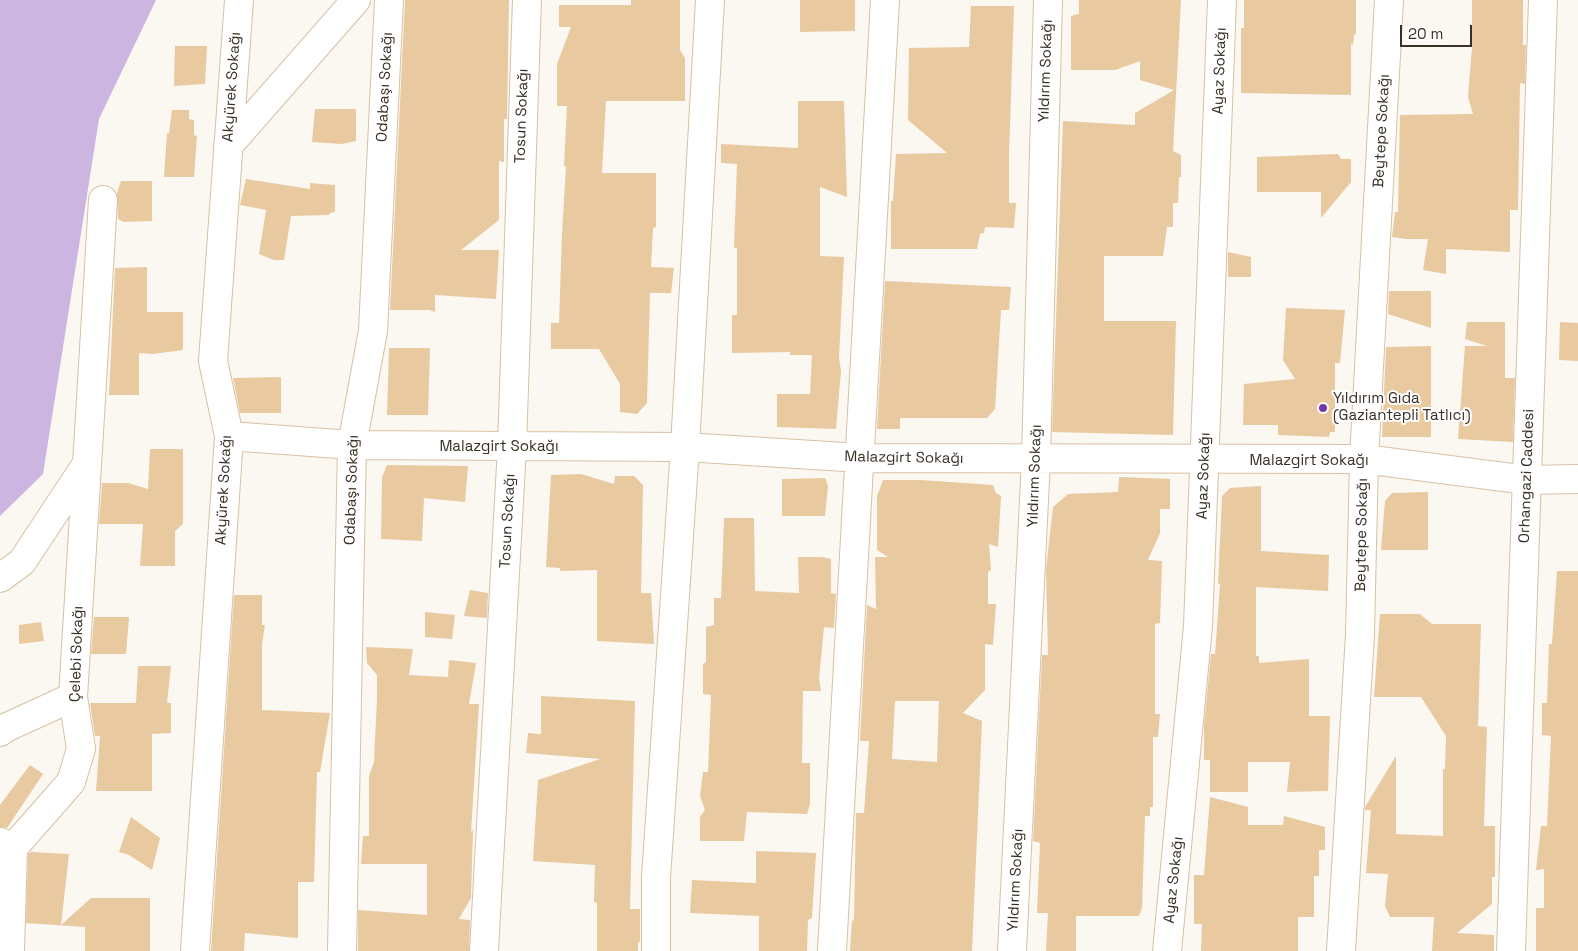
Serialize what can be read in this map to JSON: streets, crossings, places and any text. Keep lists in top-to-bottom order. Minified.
{"streets":{"street":["Yıldırım Sokağı","Ayaz Sokağı","Akyürek Sokağı","Odabaşı Sokağı","Tosun Sokağı","Beytepe Sokağı","Malazgirt Sokağı","Orhangazi Caddesi","Çelebi Sokağı"]},"crossings":[["Yıldırım Sokağı","Malazgirt Sokağı"],["Ayaz Sokağı","Malazgirt Sokağı"],["Akyürek Sokağı","Malazgirt Sokağı"],["Odabaşı Sokağı","Malazgirt Sokağı"],["Tosun Sokağı","Malazgirt Sokağı"],["Beytepe Sokağı","Malazgirt Sokağı"],["Malazgirt Sokağı","Orhangazi Caddesi"]],"places":["Yıldırım Gıda (Gaziantepli Tatlıcı)"],"scale_bar":"20 m"}
